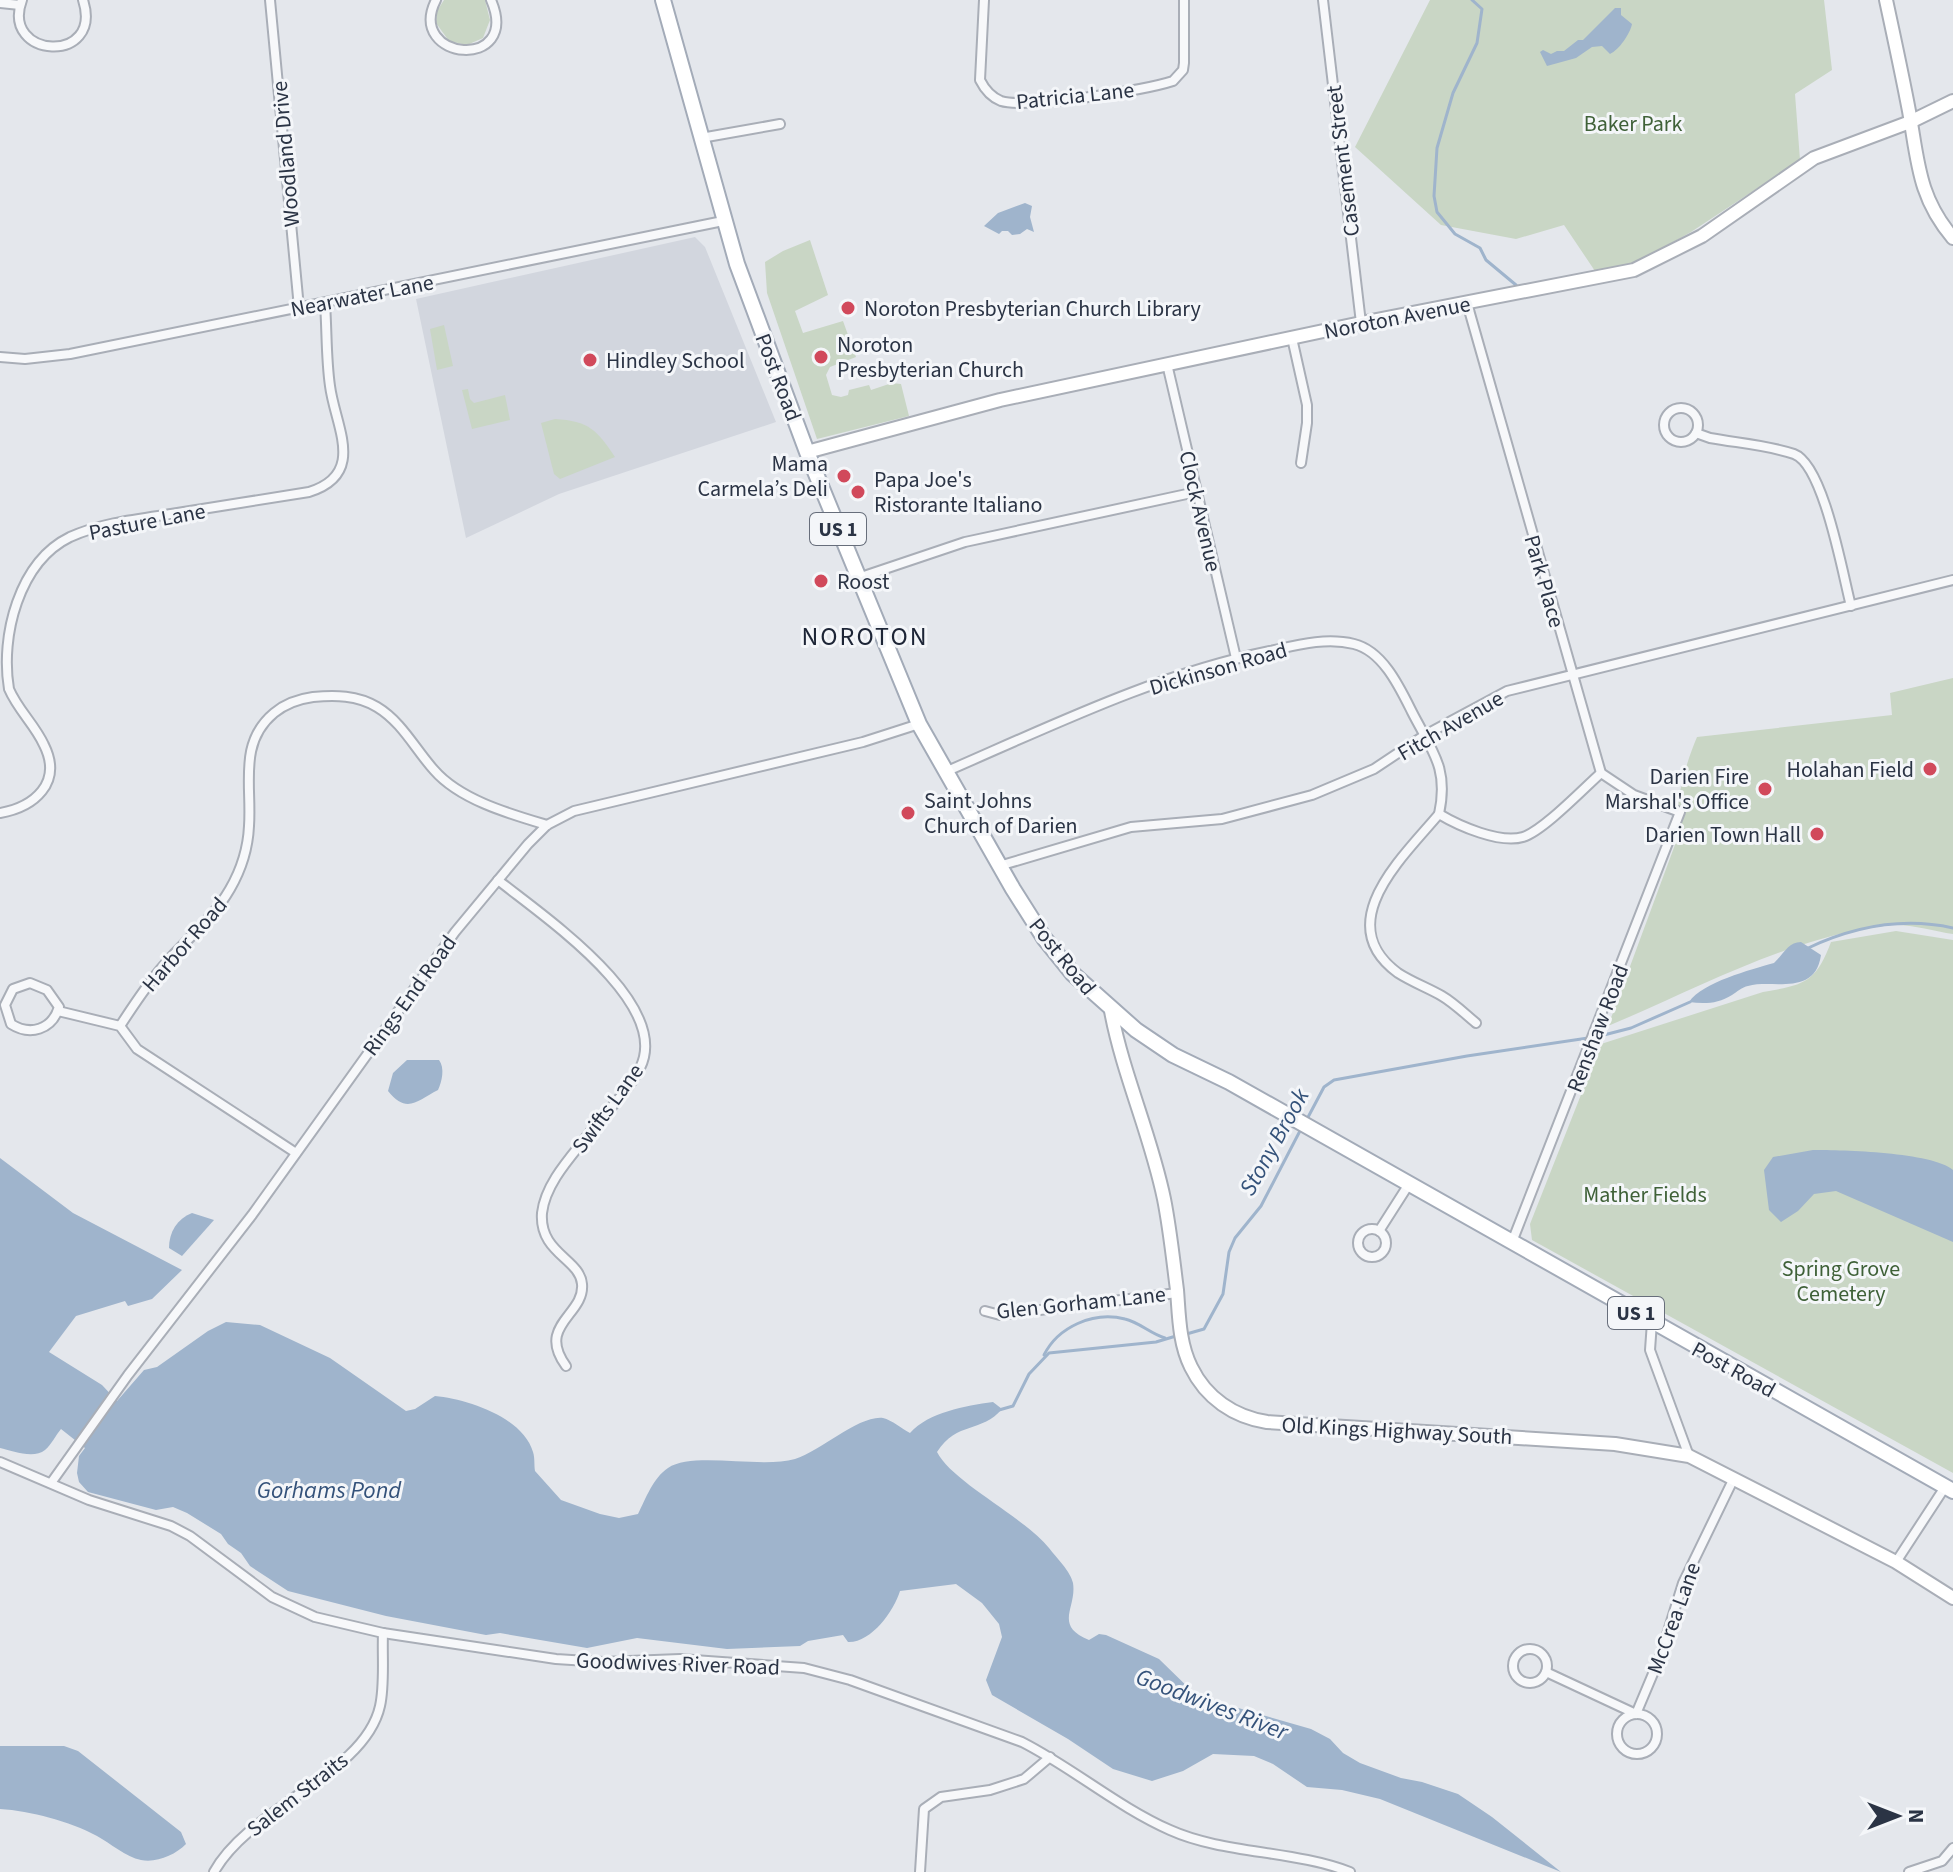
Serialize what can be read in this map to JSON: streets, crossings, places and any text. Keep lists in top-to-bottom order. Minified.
{"streets":{"main road":["Noroton Avenue","Post Road","US 1","Old Kings Highway South"],"street":["Patricia Lane","Woodland Drive","Casement Street","Nearwater Lane","Clock Avenue","Pasture Lane","Park Place","Dickinson Road","Fitch Avenue","Harbor Road","Rings End Road","Renshaw Road","Swifts Lane","Glen Gorham Lane","McCrea Lane","Goodwives River Road","Salem Straits"]},"crossings":[["Woodland Drive","Nearwater Lane"],["Casement Street","Noroton Avenue"],["Nearwater Lane","Post Road"],["Nearwater Lane","Pasture Lane"],["Noroton Avenue","Post Road"],["Noroton Avenue","Clock Avenue"],["Noroton Avenue","Park Place"],["Post Road","Dickinson Road"],["Post Road","Fitch Avenue"],["Post Road","Rings End Road"],["Post Road","Renshaw Road"],["Post Road","Old Kings Highway South"],["Clock Avenue","Dickinson Road"],["Park Place","Fitch Avenue"],["Park Place","Renshaw Road"],["Dickinson Road","Fitch Avenue"],["Harbor Road","Rings End Road"],["Rings End Road","Swifts Lane"],["Rings End Road","Goodwives River Road"],["Glen Gorham Lane","Old Kings Highway South"],["Old Kings Highway South","McCrea Lane"],["Goodwives River Road","Salem Straits"]],"districts":["NOROTON"],"water":["Stony Brook","Gorhams Pond","Goodwives River"],"parks":["Baker Park","Mather Fields","Spring Grove Cemetery"],"places":["Noroton Presbyterian Church Library","Noroton Presbyterian Church","Hindley School","Mama Carmela’s Deli","Papa Joe's Ristorante Italiano","Roost","Holahan Field","Darien Fire Marshal's Office","Saint Johns Church of Darien","Darien Town Hall"],"north":"right"}
